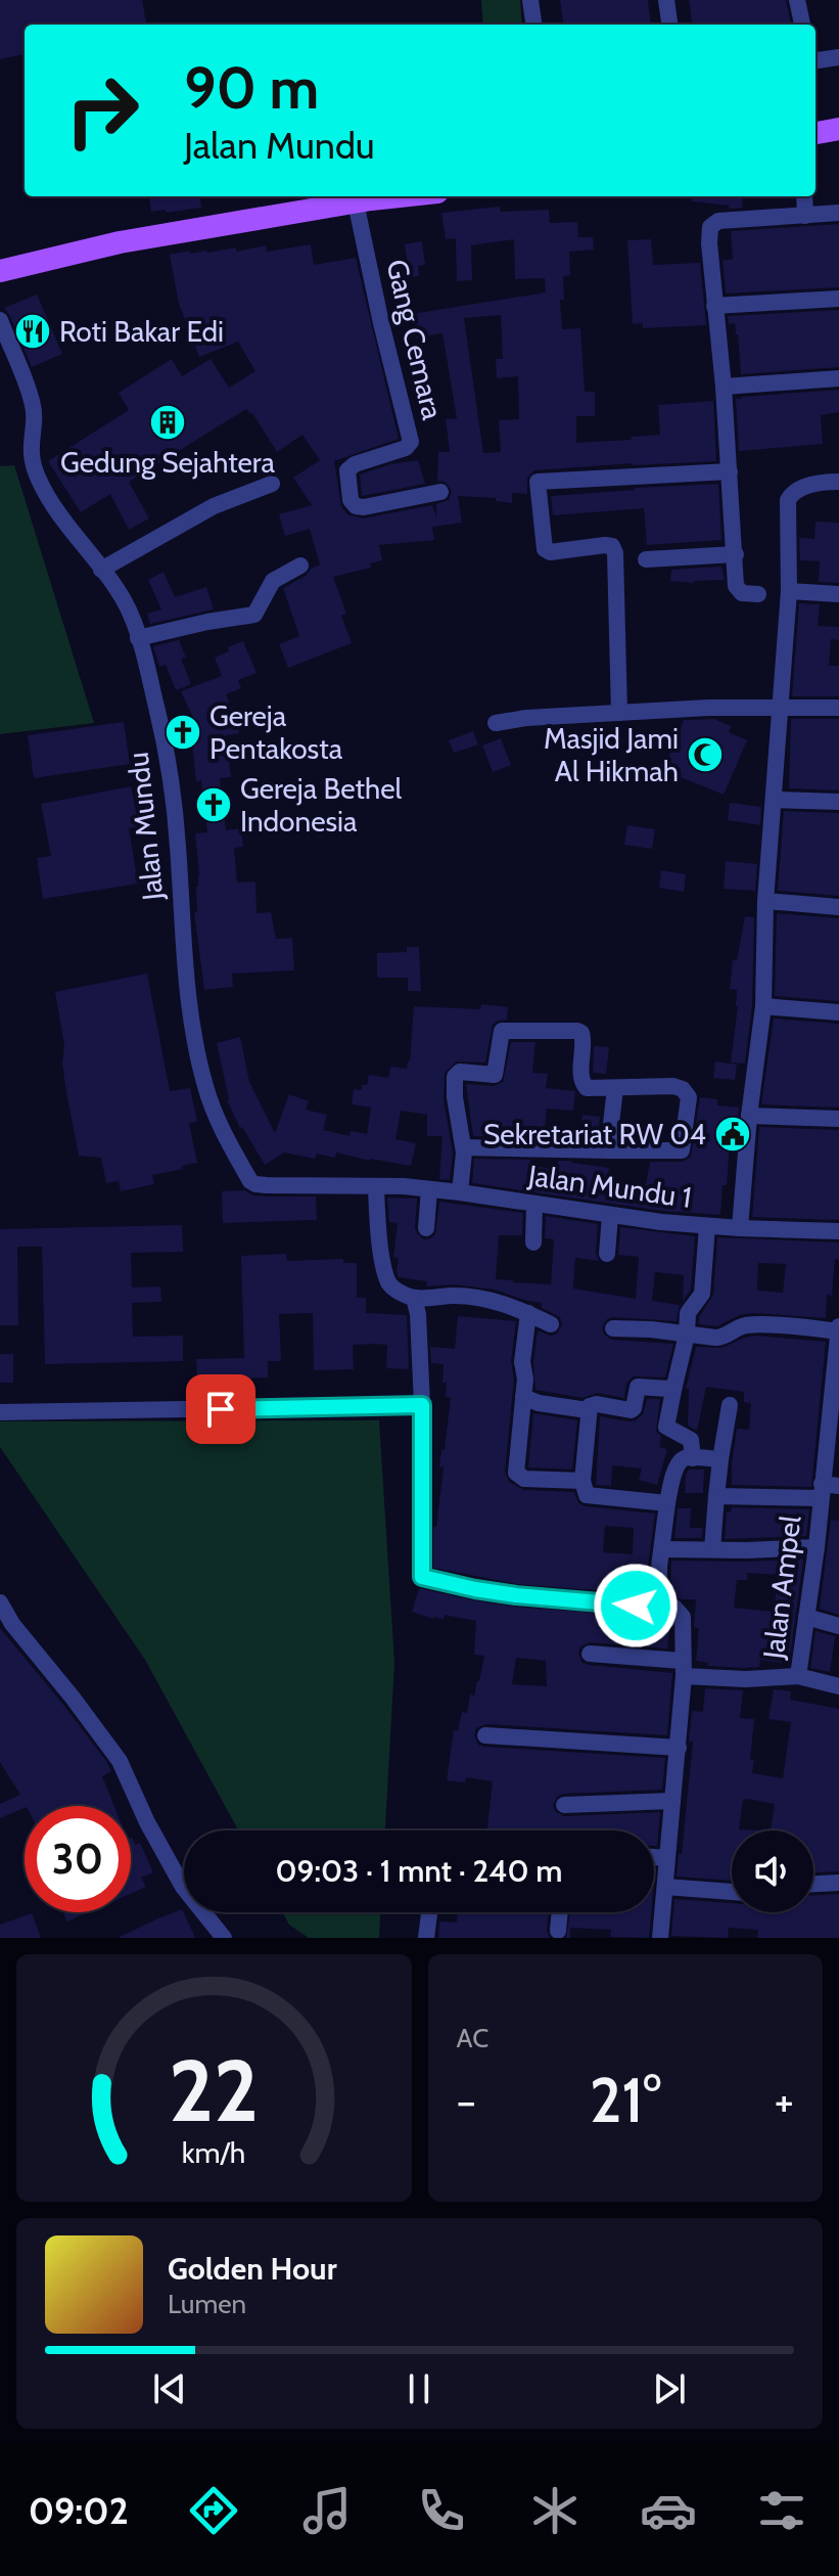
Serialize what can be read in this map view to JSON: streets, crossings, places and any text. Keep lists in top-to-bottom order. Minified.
{"streets":{"street":["Gang Cemara","Jalan Mundu","Jalan Mundu 1","Jalan Ampel"]},"crossings":[["Jalan Mundu","Jalan Mundu 1"]],"places":{"restaurant":["Roti Bakar Edi"],"building":["Gedung Sejahtera"],"church":["Gereja Pentakosta","Gereja Bethel Indonesia"],"mosque":["Masjid Jami Al Hikmah"],"public building":["Sekretariat RW 04"]},"page":{"turn":["90 m","Jalan Mundu"],"limit":"30","trip":"09:03 · 1 mnt · 240 m","tile":"AC","heat":["−","21°","+"],"song":["Golden Hour","Lumen"],"tabs":"09:02","gauge":["22","km/h"]}}
